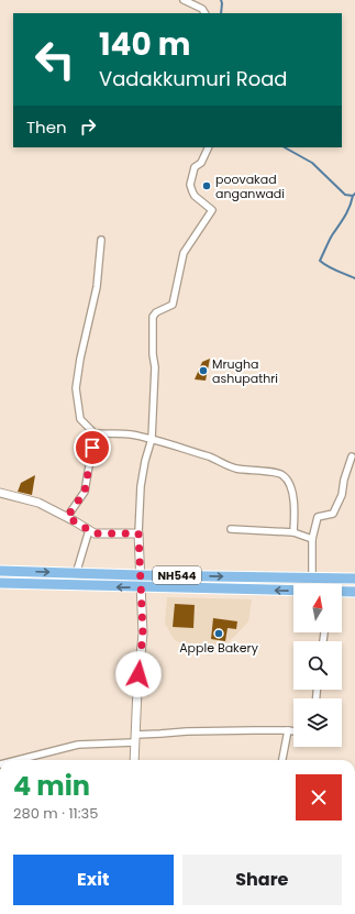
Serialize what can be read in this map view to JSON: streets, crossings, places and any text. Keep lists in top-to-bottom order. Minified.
{"streets":{"highway":["NH544"]},"places":["poovakad anganwadi","Mrugha ashupathri","Apple Bakery"],"north":"top","page":{"turn":["140 m","Vadakkumuri Road"],"then":"Then","heading":["4 min","280 m · 11:35"],"buttons":["Exit","Share"]}}
